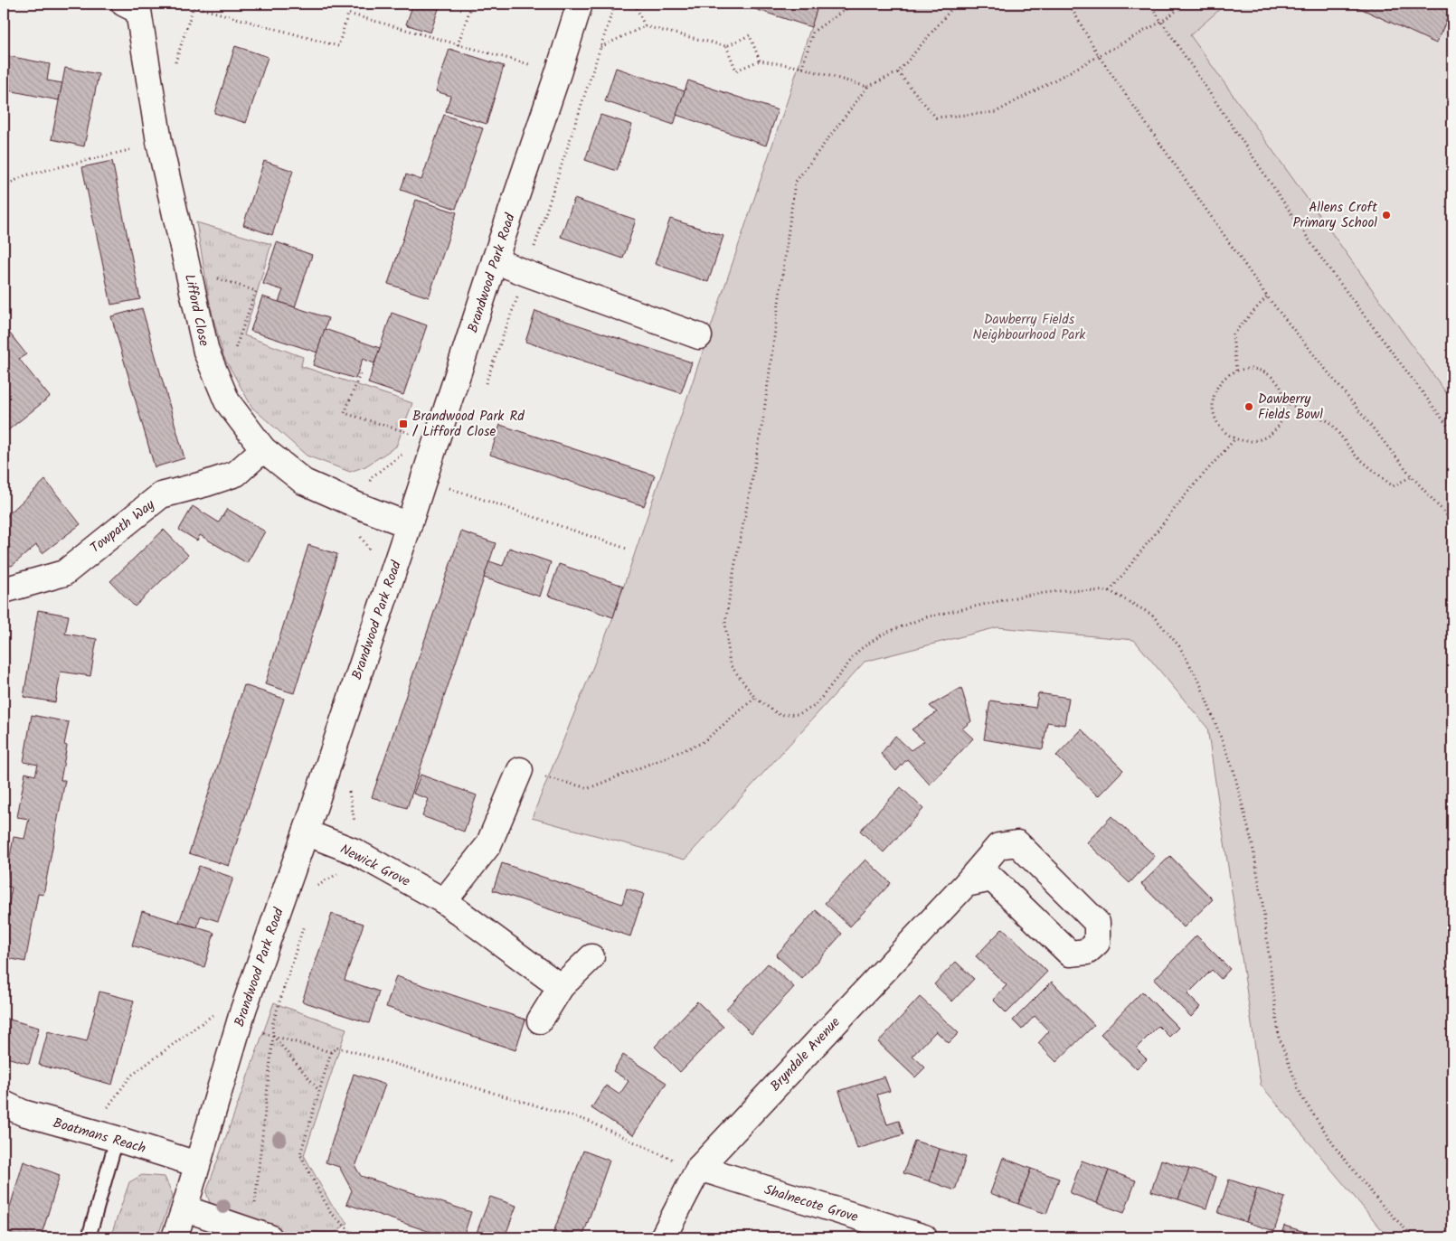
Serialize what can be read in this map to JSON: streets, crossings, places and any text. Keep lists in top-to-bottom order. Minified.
{"streets":{"street":["Brandwood Park Road","Lifford Close","Towpath Way","Newick Grove","Bryndale Avenue","Boatmans Reach","Shalnecote Grove"]},"crossings":[["Brandwood Park Road","Lifford Close"],["Brandwood Park Road","Newick Grove"],["Brandwood Park Road","Boatmans Reach"],["Lifford Close","Towpath Way"],["Bryndale Avenue","Shalnecote Grove"]],"parks":["Dawberry Fields Neighbourhood Park"],"places":{"other":["Allens Croft Primary School","Dawberry Fields Bowl"],"transit":["Brandwood Park Rd / Lifford Close"]}}
